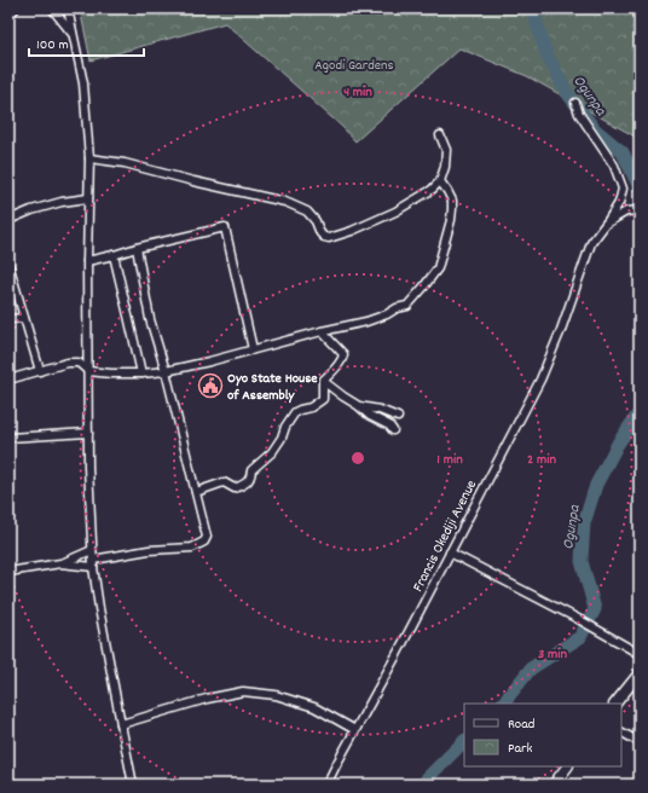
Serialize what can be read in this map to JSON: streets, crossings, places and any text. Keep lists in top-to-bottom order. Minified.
{"streets":{"street":["Francis Okediji Avenue"]},"water":["Ogunpa"],"parks":["Agodi Gardens"],"places":{"public building":["Oyo State House of Assembly"]},"legend":["Road","Park"],"scale_bar":"100 m","rings":["4 min","1 min","2 min","3 min"]}
